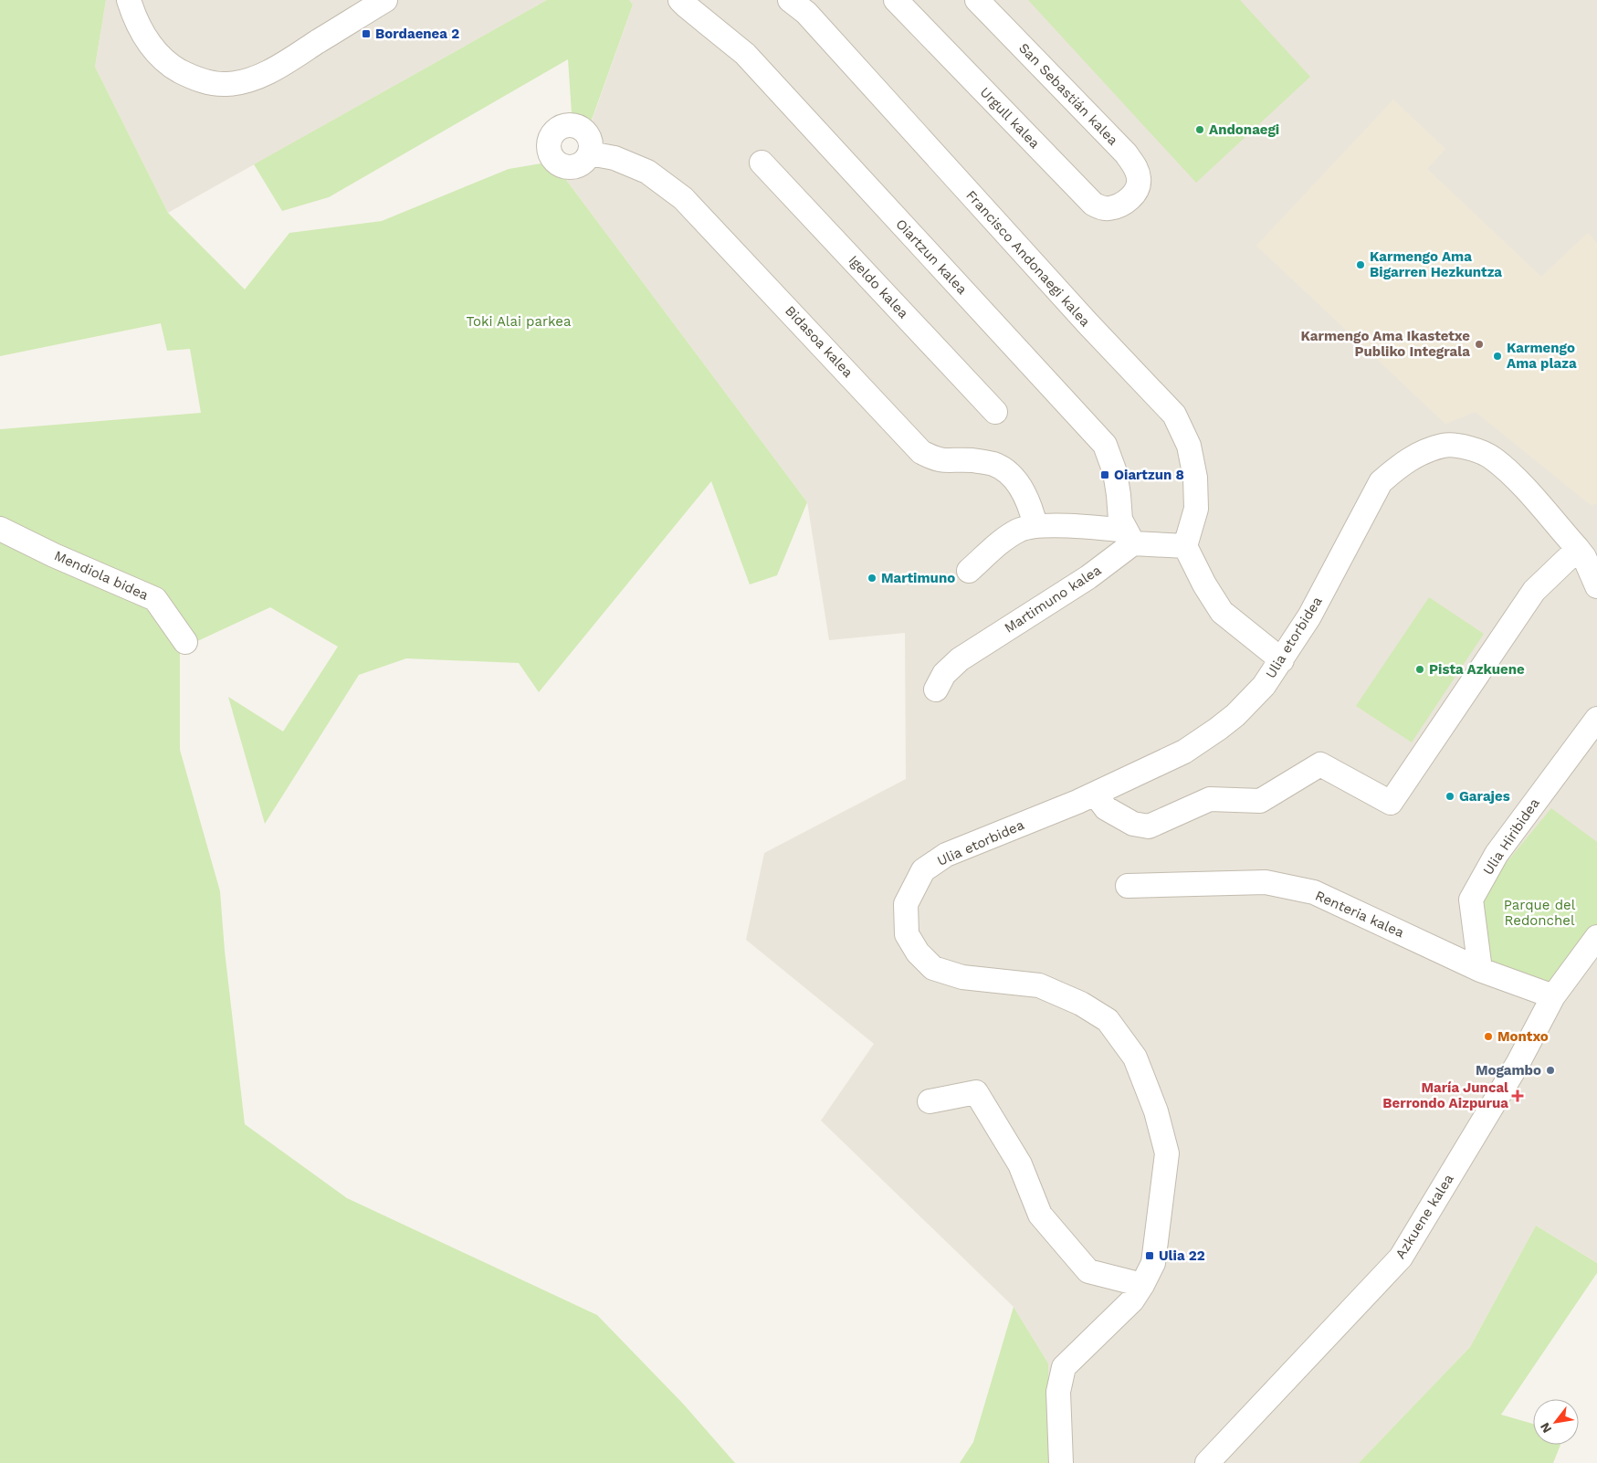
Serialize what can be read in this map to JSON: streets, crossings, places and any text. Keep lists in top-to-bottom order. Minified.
{"streets":{"street":["San Sebastián kalea","Urgull kalea","Oiartzun kalea","Francisco Andonaegi kalea","Igeldo kalea","Bidasoa kalea","Mendiola bidea","Martimuno kalea","Ulia etorbidea","Ulia Hiribidea","Renteria kalea","Azkuene kalea"]},"crossings":[["San Sebastián kalea","Urgull kalea"],["Oiartzun kalea","Martimuno kalea"],["Ulia Hiribidea","Renteria kalea"],["Renteria kalea","Azkuene kalea"]],"parks":["Toki Alai parkea","Parque del Redonchel"],"places":{"transit":["Bordaenea 2","Oiartzun 8","Ulia 22"],"other":["Andonaegi","Karmengo Ama Bigarren Hezkuntza","Karmengo Ama Ikastetxe Publiko Integrala","Karmengo Ama plaza","Martimuno","Pista Azkuene","Garajes","Montxo","Mogambo"],"health":["María Juncal Berrondo Aizpurua"]},"north":"bottom left"}
